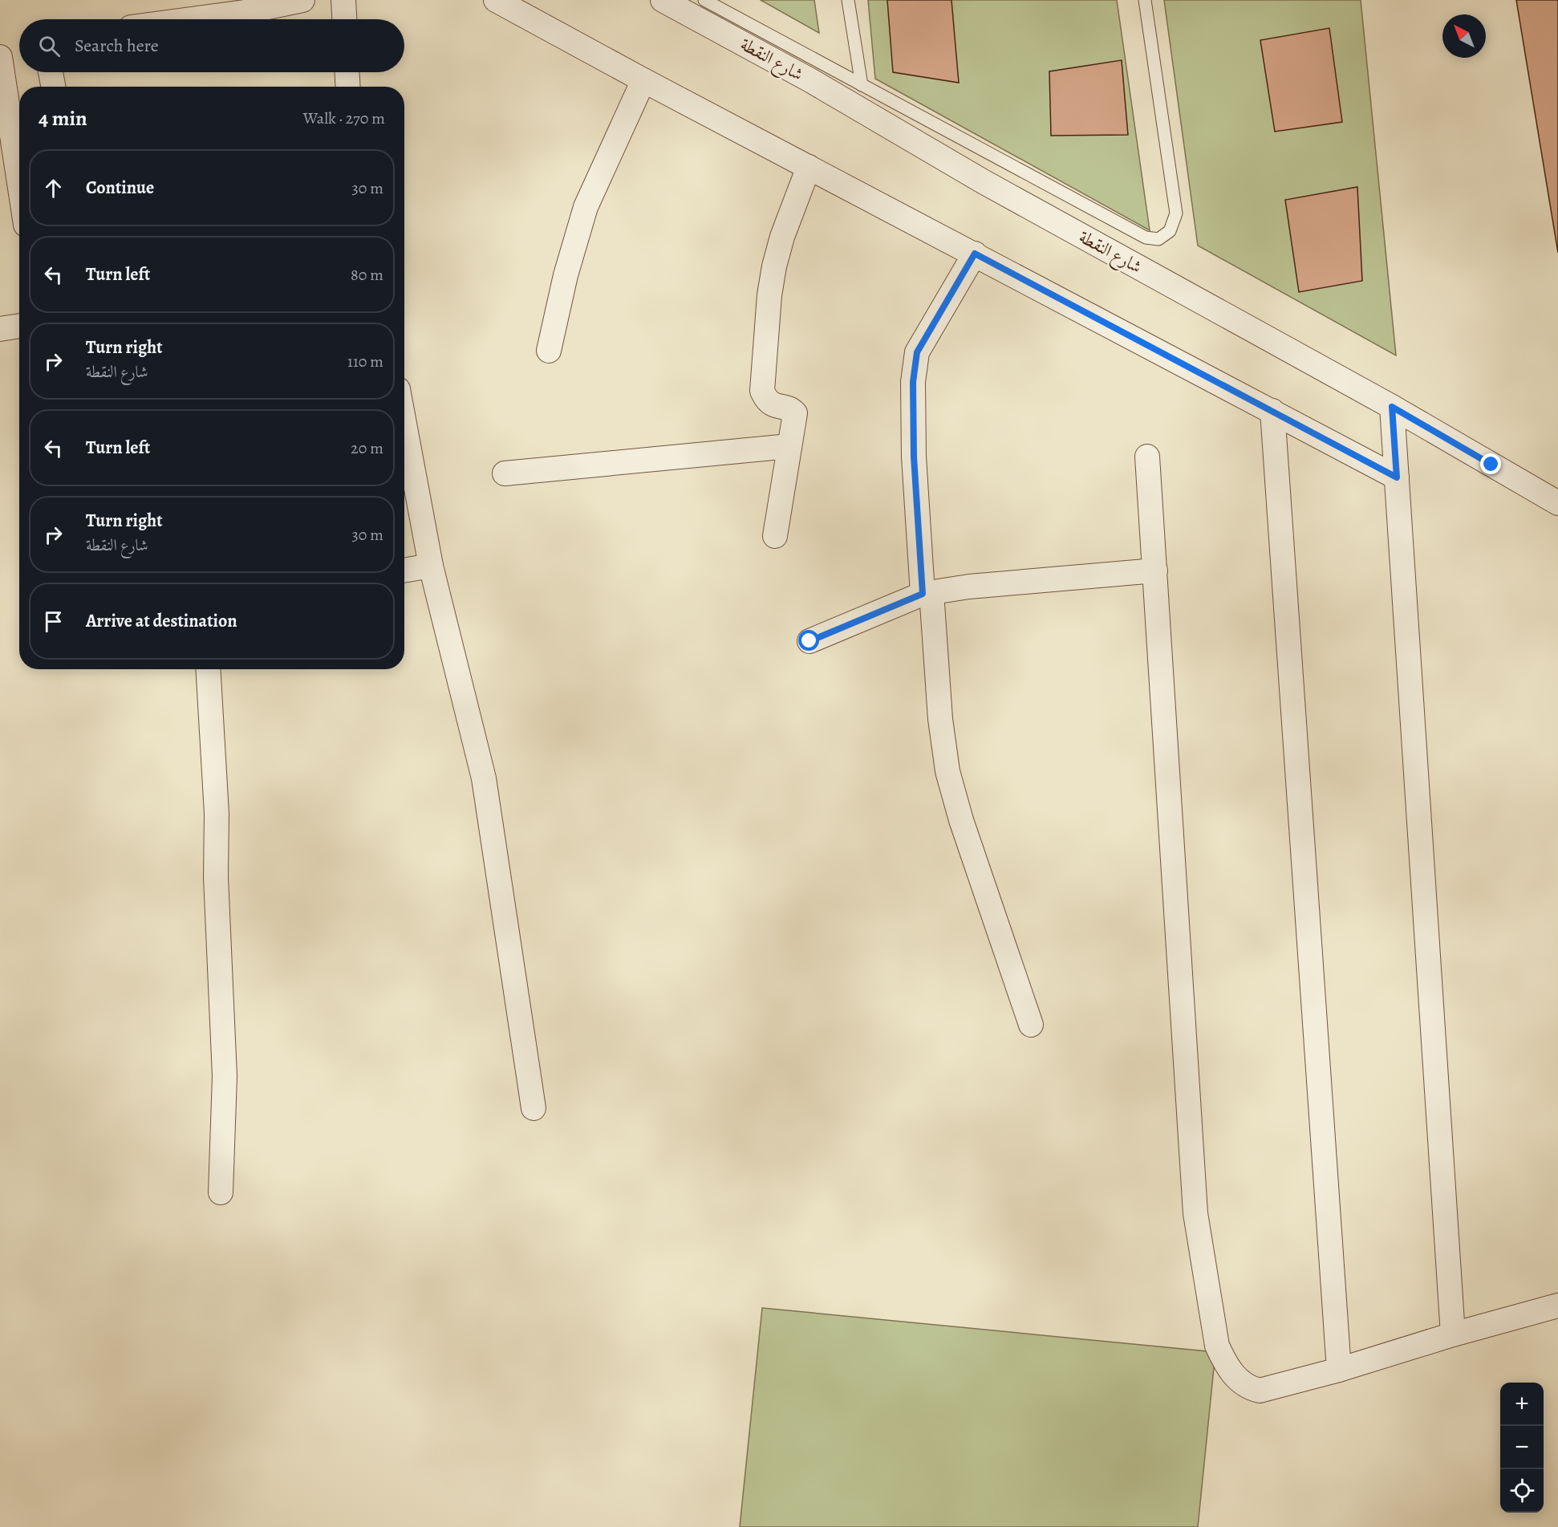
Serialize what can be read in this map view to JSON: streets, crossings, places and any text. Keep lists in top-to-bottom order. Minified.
{"streets":{"street":["شارع النقطة"]},"north":"top left","page":{"search":"Search here","heading":["4 min","Walk · 270 m"],"list":[["Continue","30 m"],["Turn left","80 m"],["Turn right","شارع النقطة","110 m"],["Turn left","20 m"],["Turn right","شارع النقطة","30 m"],"Arrive at destination"],"map_buttons":["+","−"]}}
